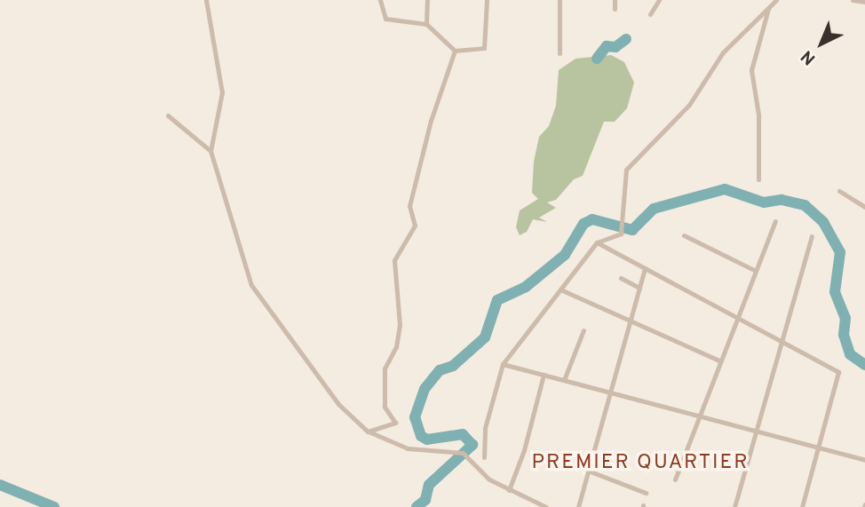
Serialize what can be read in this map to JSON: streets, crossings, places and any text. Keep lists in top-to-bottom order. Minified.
{"districts":["PREMIER QUARTIER"],"north":"bottom left"}
